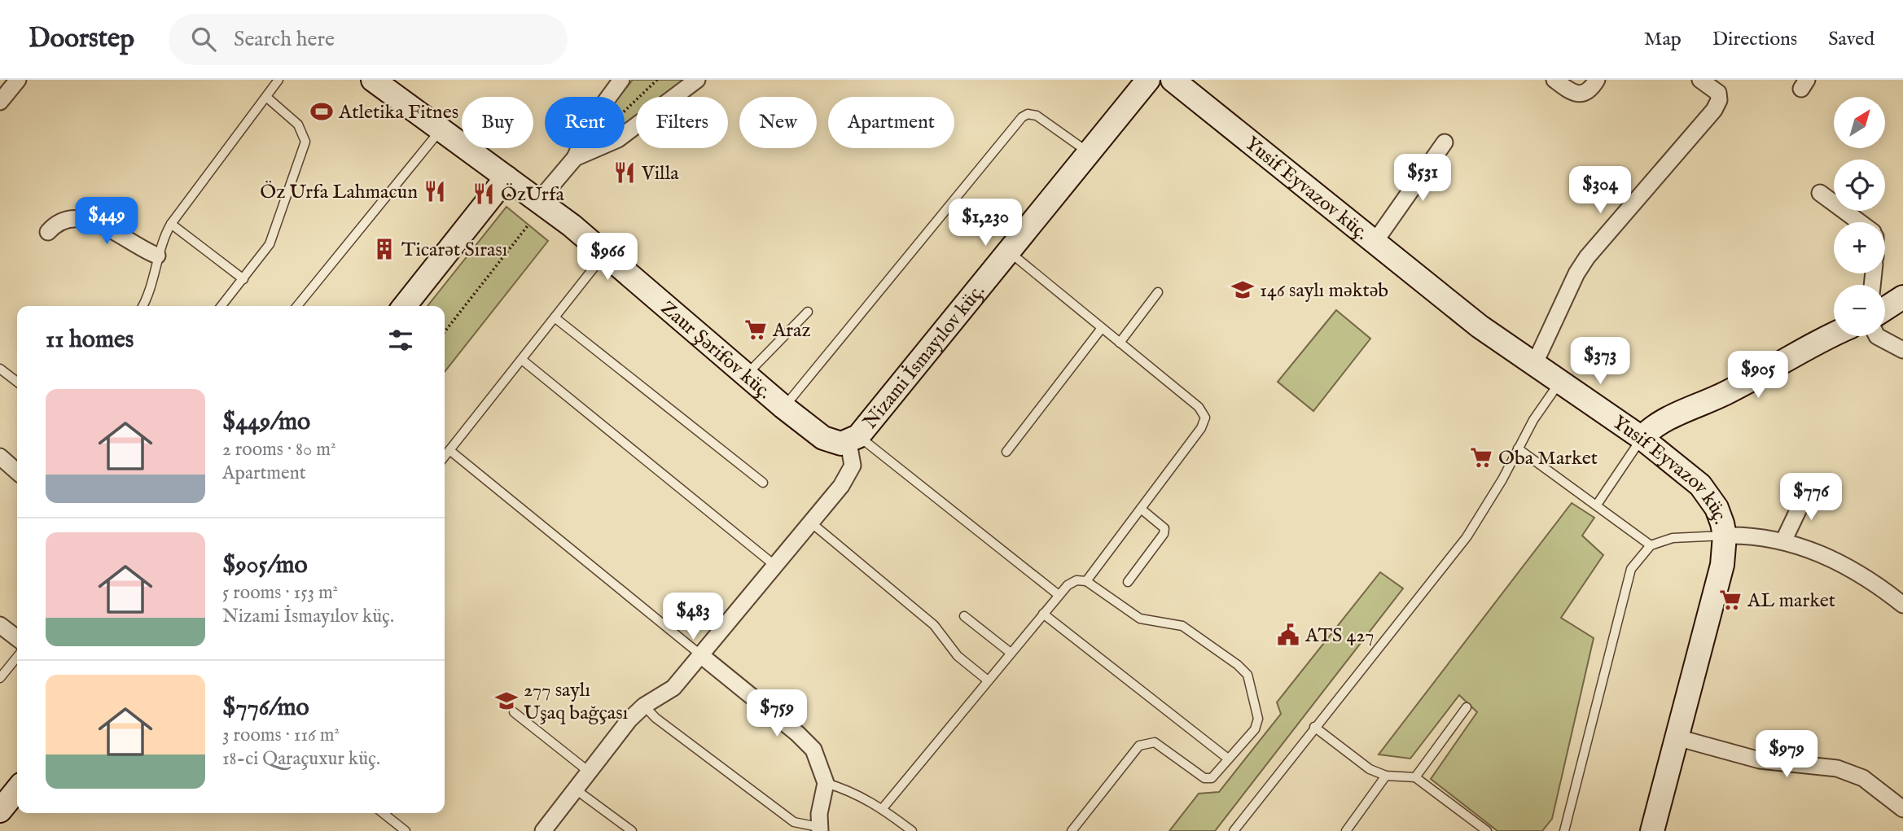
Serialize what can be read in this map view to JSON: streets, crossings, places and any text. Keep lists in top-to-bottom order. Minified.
{"streets":{"street":["Yusif Eyvazov küç.","Zaur Şərifov küç.","Nizami İsmayılov küç."]},"crossings":[["Zaur Şərifov küç.","Nizami İsmayılov küç."]],"places":{"sports":["Atletika Fitnes"],"restaurant":["Villa","Öz Urfa Lahmacun","ÖzUrfa"],"building":["Ticarət Sırası"],"school or university":["146 saylı məktəb","277 saylı Uşaq bağçası"],"supermarket":["Araz","Oba Market","AL market"],"public building":["ATS 427"]},"north":"top right","page":{"header":"Doorstep","search":"Search here","nav":["Map","Directions","Saved"],"map_buttons":["+","−"],"chip":["Buy","Rent","Filters","New","Apartment"],"price":["$531","$304","$449","$1,230","$966","$373","$905","$776","$483","$759","$979"],"heading":"11 homes","list":[{"name":"$449/mo","note":"2 rooms · 80 m² · Apartment"},{"name":"$905/mo","note":"5 rooms · 153 m² · Nizami İsmayılov küç."},{"name":"$776/mo","note":"3 rooms · 116 m² · 18-ci Qaraçuxur küç."}]}}
